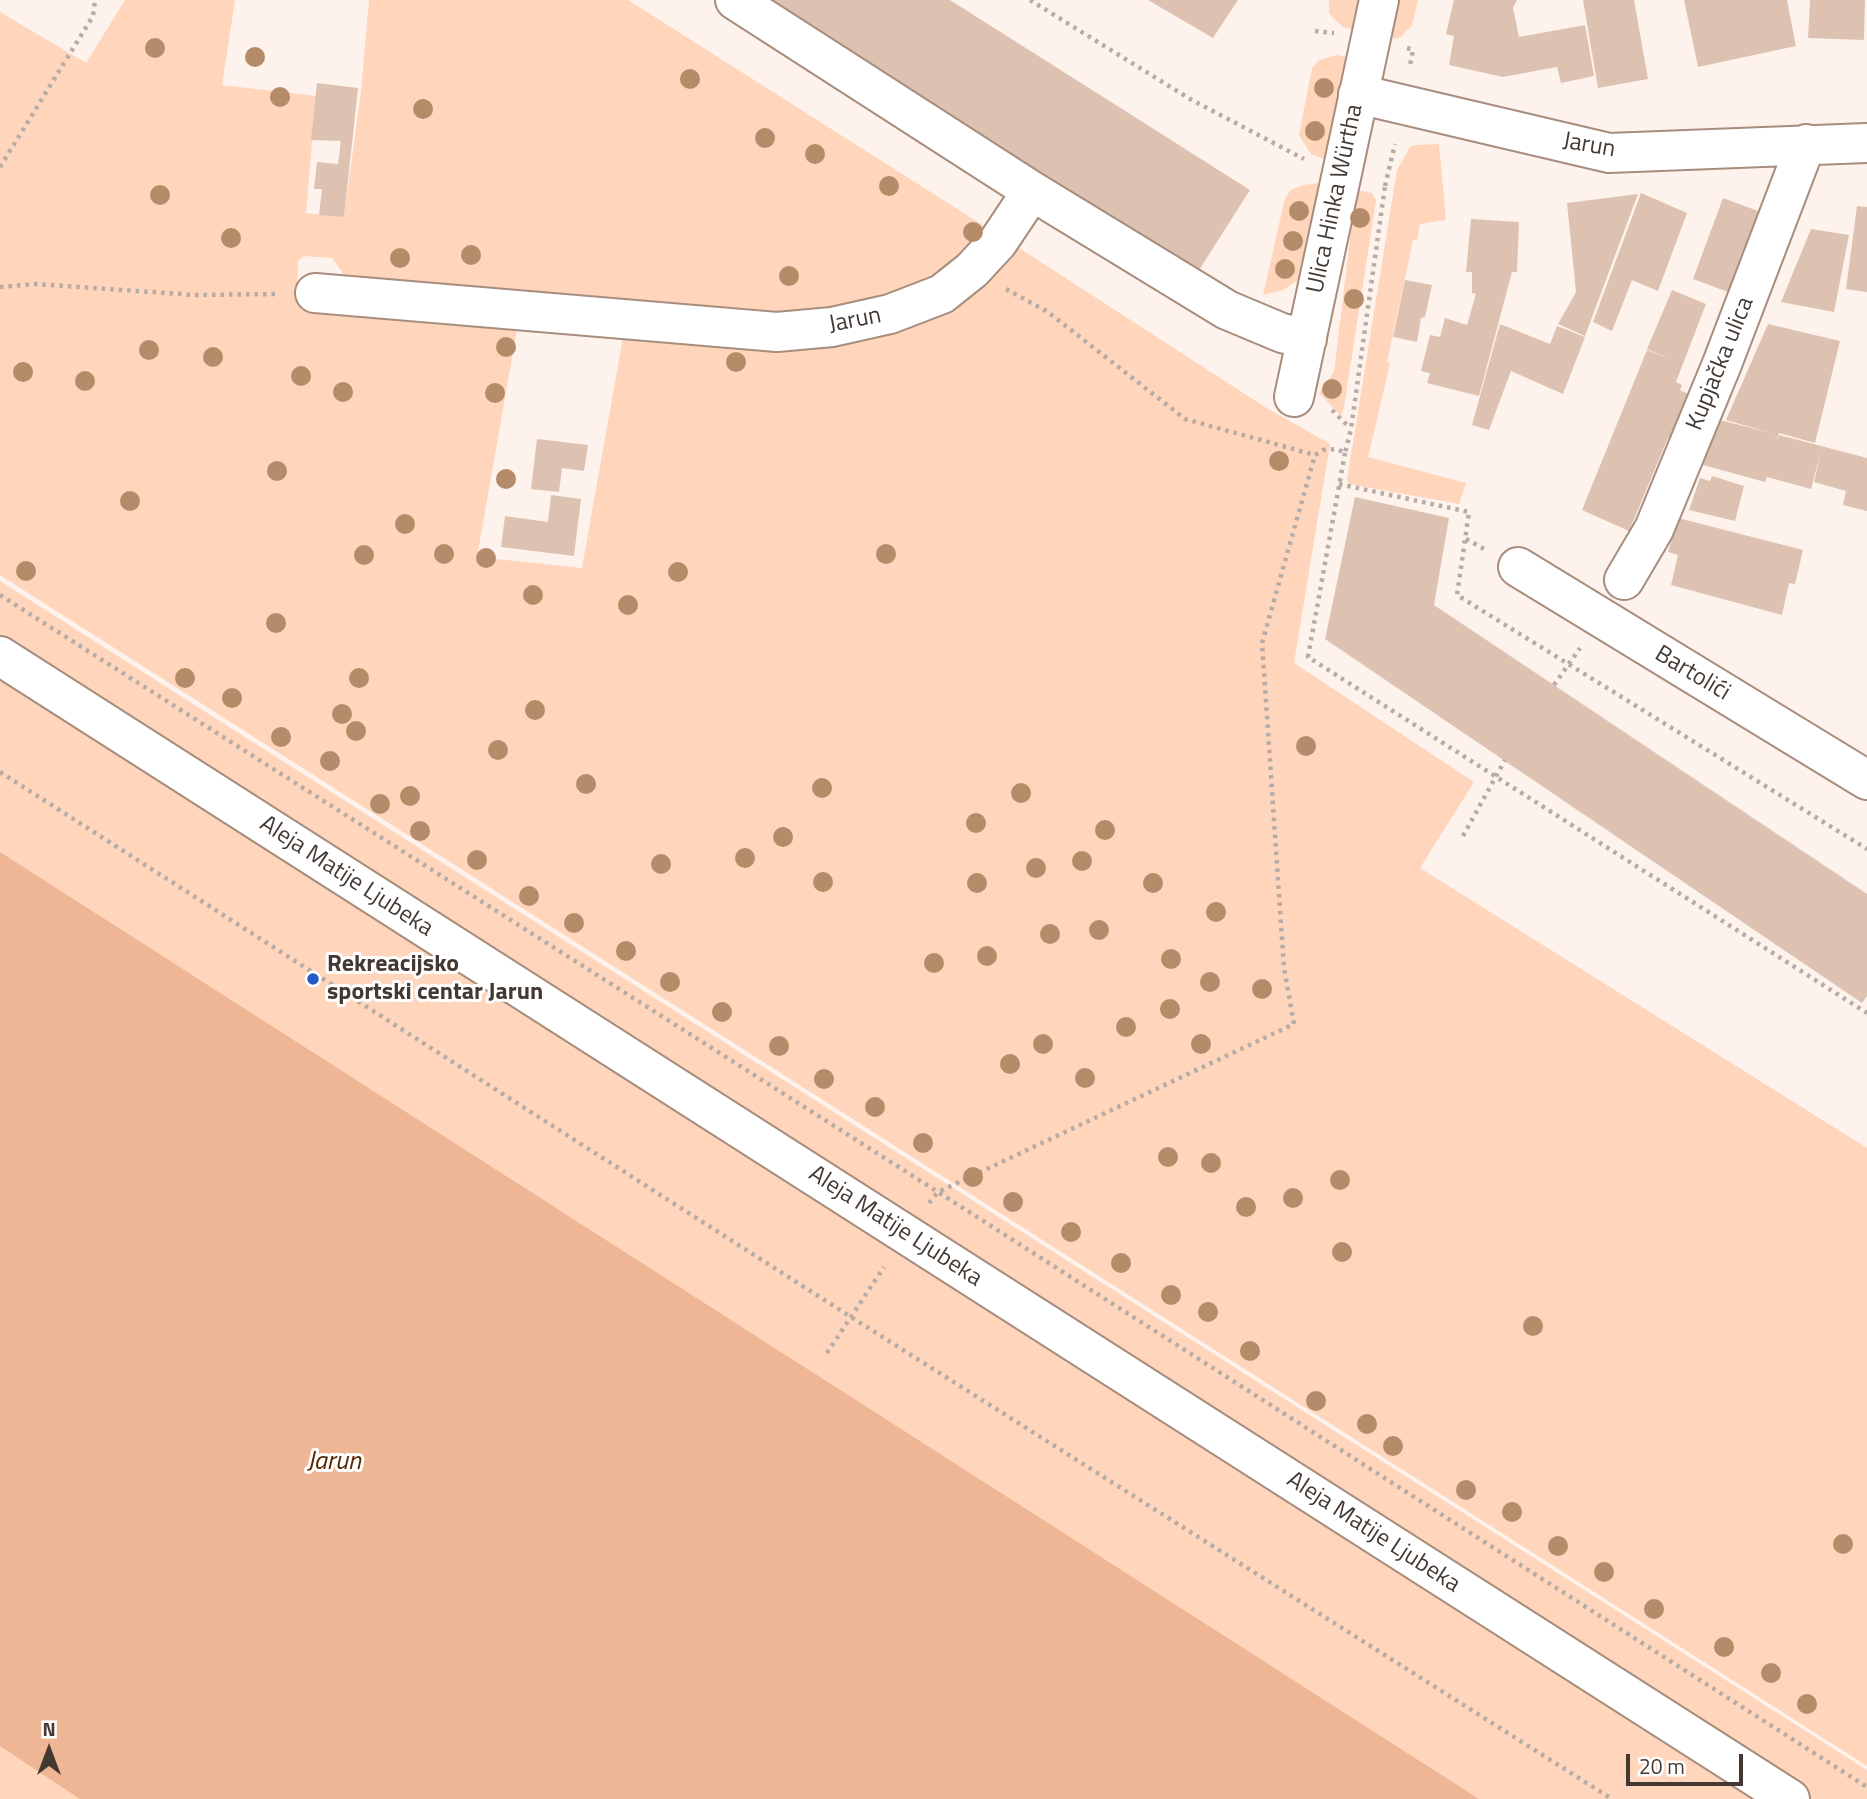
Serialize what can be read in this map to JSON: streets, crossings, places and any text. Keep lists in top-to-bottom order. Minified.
{"streets":{"street":["Jarun","Ulica Hinka Würtha","Kupjačka ulica","Bartolići","Aleja Matije Ljubeka"]},"crossings":[["Jarun","Ulica Hinka Würtha"],["Jarun","Kupjačka ulica"]],"water":["Jarun"],"places":["Rekreacijsko sportski centar Jarun"],"scale_bar":"20 m","north":"top"}
